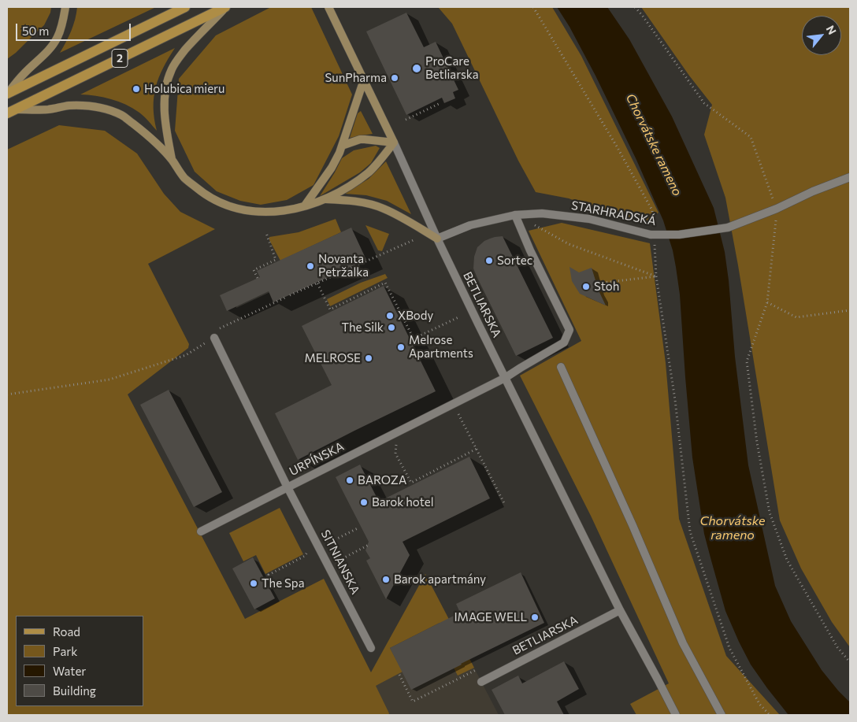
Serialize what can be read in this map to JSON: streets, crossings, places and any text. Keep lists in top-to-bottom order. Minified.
{"streets":{"main road":["2"],"street":["STARHRADSKÁ","BETLIARSKA","URPÍNSKA","SITNIANSKA"]},"crossings":[["STARHRADSKÁ","BETLIARSKA"],["STARHRADSKÁ","URPÍNSKA"],["BETLIARSKA","URPÍNSKA"],["URPÍNSKA","SITNIANSKA"]],"water":["Chorvátske rameno"],"places":["ProCare Betliarska","SunPharma","Holubica mieru","Sortec","Novanta Petržalka","Stoh","XBody","The Silk","Melrose Apartments","MELROSE","BAROZA","Barok hotel","Barok apartmány","The Spa","IMAGE WELL"],"legend":["Road","Park","Water","Building"],"scale_bar":"50 m","north":"top right"}
